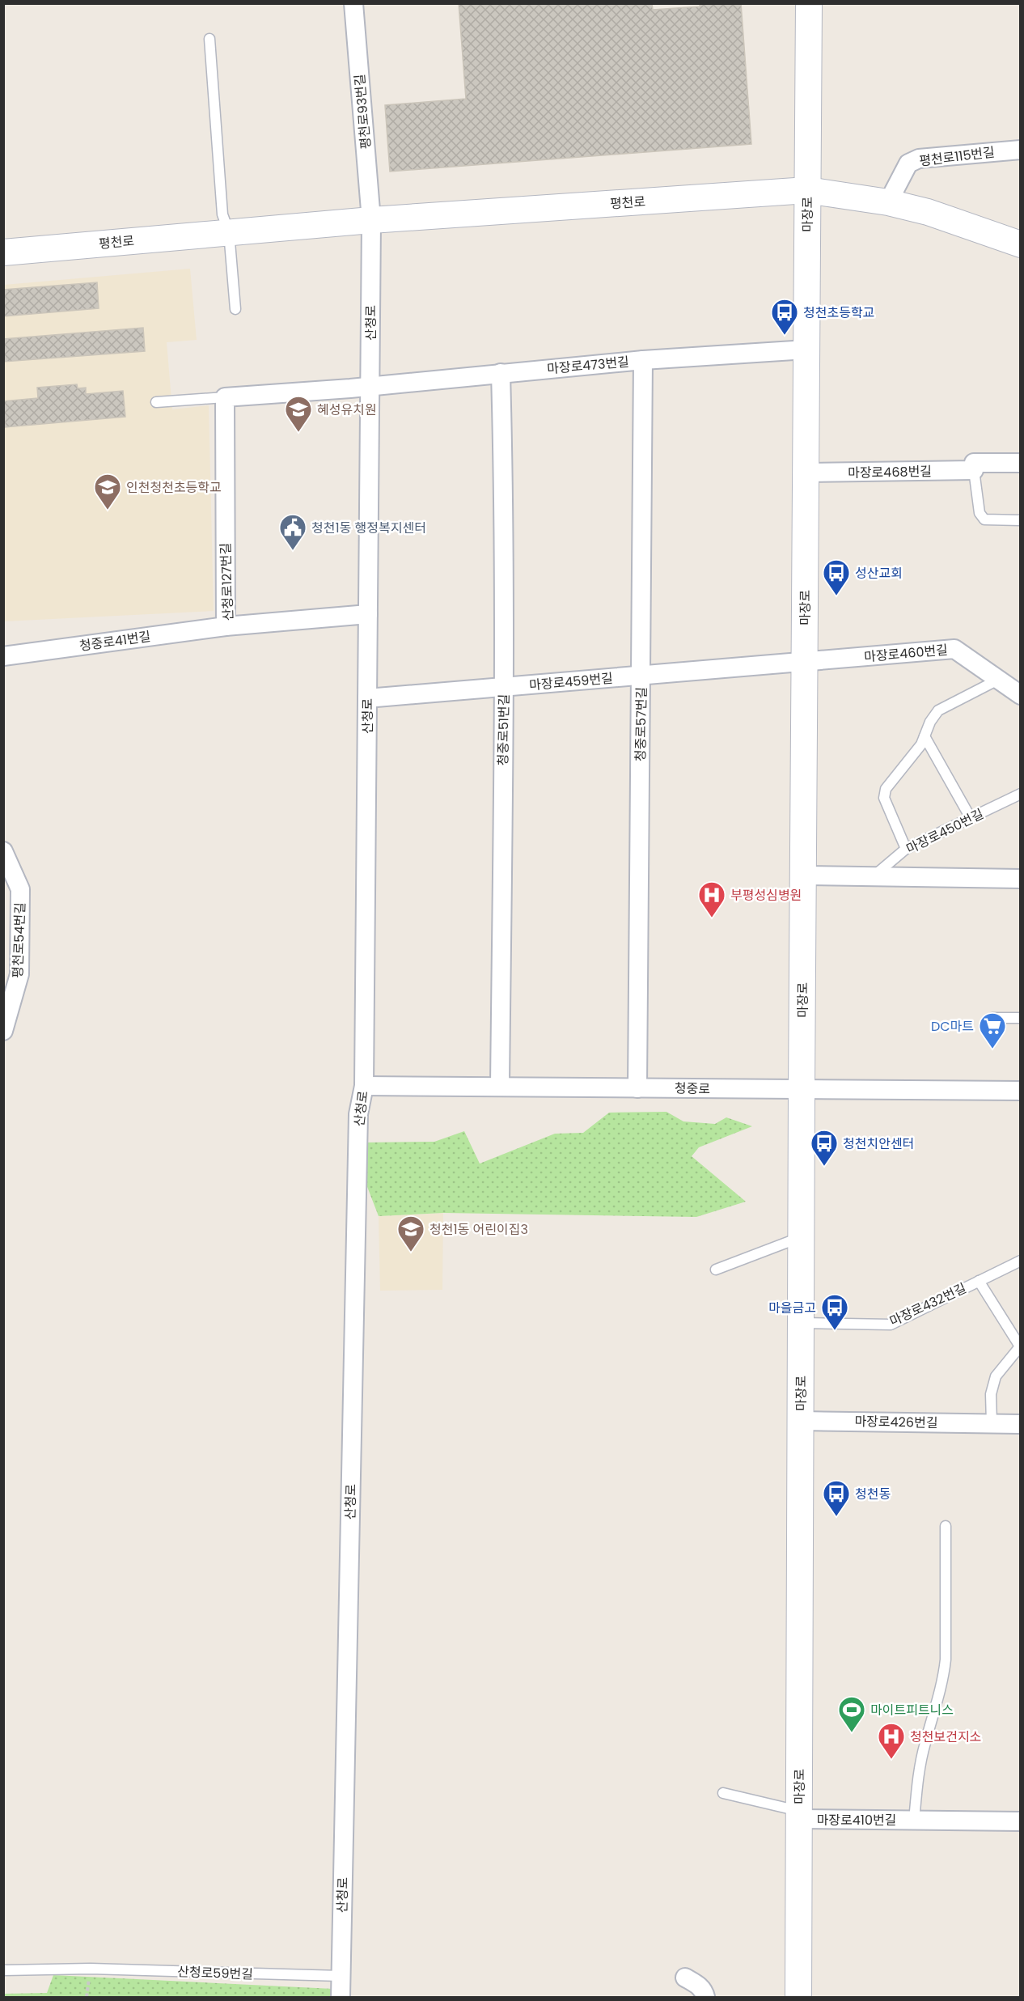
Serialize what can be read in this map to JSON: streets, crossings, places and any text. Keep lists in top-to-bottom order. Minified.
{"streets":{"main road":["평천로","마장로"],"street":["평천로93번길","평천로115번길","산청로","마장로473번길","마장로468번길","산청로127번길","청중로41번길","마장로460번길","마장로459번길","청중로57번길","청중로51번길","평천로54번길","청중로","마장로426번길","마장로410번길"],"lane":["마장로450번길","마장로432번길","산청로59번길"]},"crossings":[["평천로93번길","평천로"],["평천로93번길","산청로"],["평천로115번길","평천로"],["평천로","마장로"],["평천로","산청로"],["마장로","마장로473번길"],["마장로","마장로468번길"],["마장로","마장로460번길"],["마장로","마장로459번길"],["마장로","청중로"],["마장로","마장로432번길"],["마장로","마장로426번길"],["마장로","마장로410번길"],["산청로","마장로473번길"],["산청로","산청로127번길"],["산청로","마장로459번길"],["산청로","청중로"],["산청로","산청로59번길"],["마장로473번길","청중로57번길"],["마장로473번길","청중로51번길"],["산청로127번길","청중로41번길"],["마장로460번길","마장로459번길"],["마장로459번길","청중로57번길"],["마장로459번길","청중로51번길"],["청중로57번길","청중로"],["청중로51번길","청중로"]],"places":{"bus stop":["청천초등학교","성산교회","청천치안센터","마을금고","청천동"],"school or university":["혜성유치원","인천청천초등학교","청천1동 어린이집3"],"public building":["청천1동 행정복지센터"],"hospital":["부평성심병원","청천보건지소"],"supermarket":["DC마트"],"sports":["마이트피트니스"]}}
